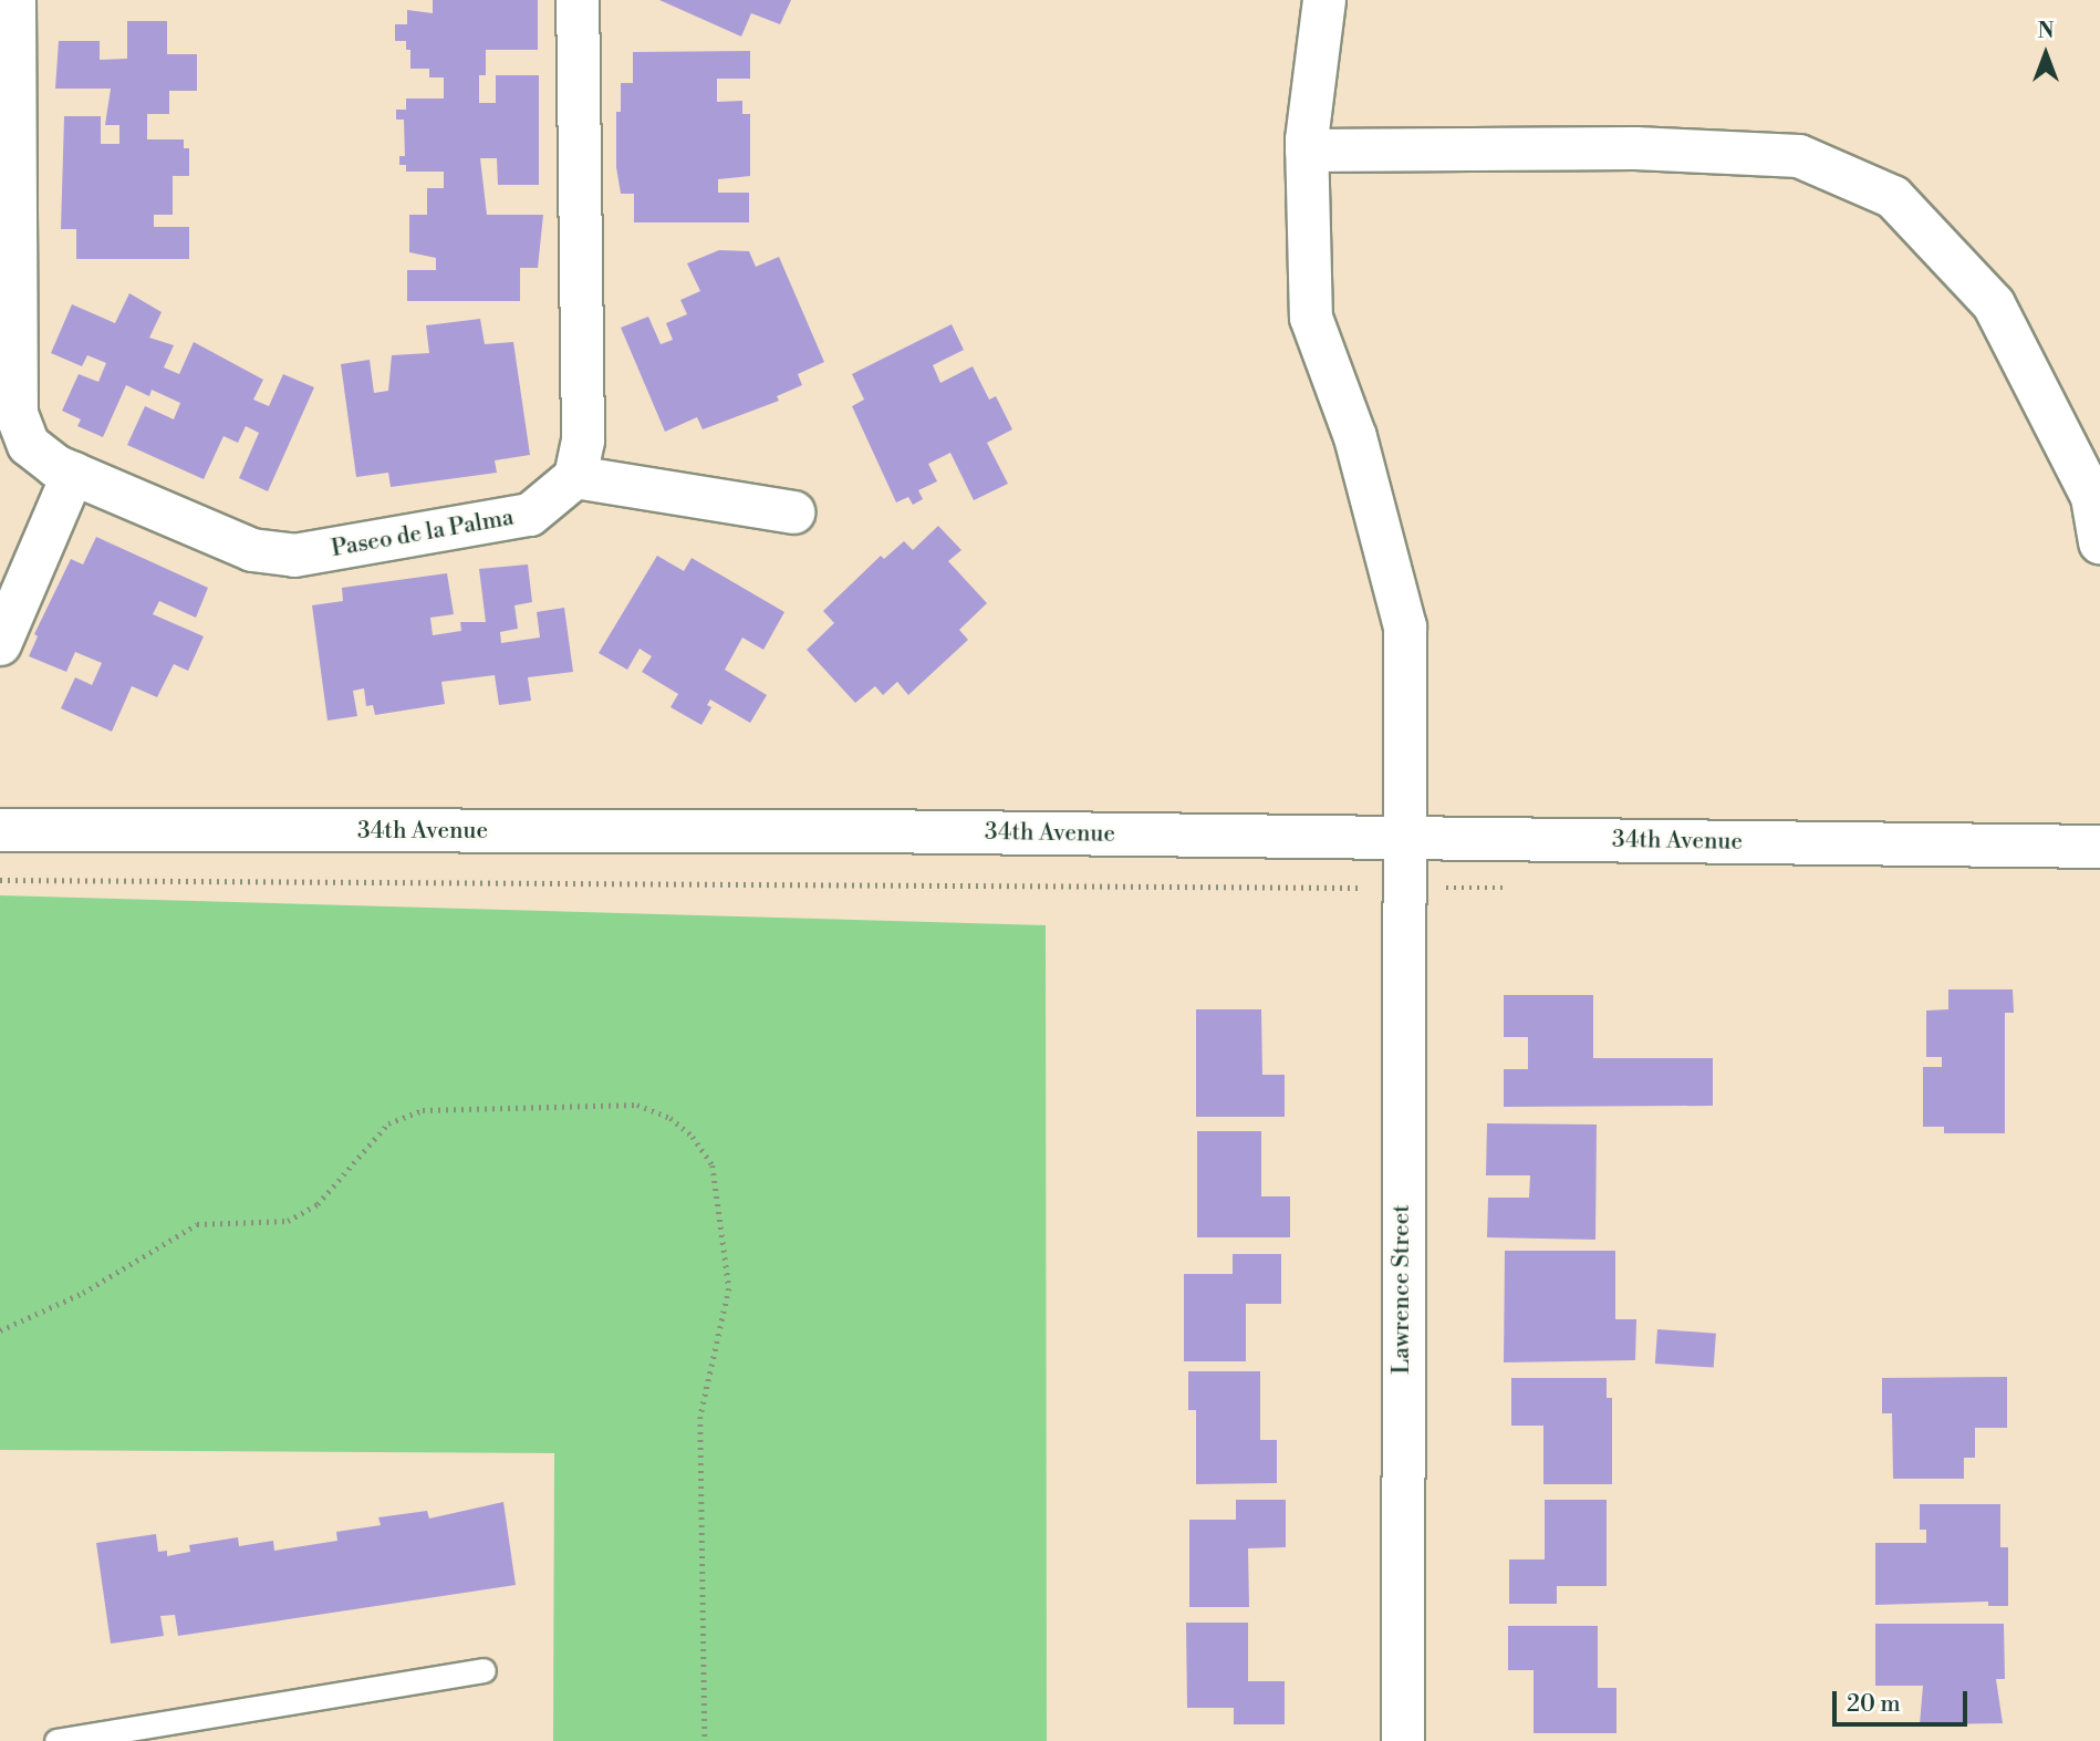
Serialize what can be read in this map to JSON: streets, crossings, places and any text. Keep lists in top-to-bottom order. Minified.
{"streets":{"street":["Paseo de la Palma","34th Avenue","Lawrence Street"]},"crossings":[["34th Avenue","Lawrence Street"]],"scale_bar":"20 m","north":"top"}
